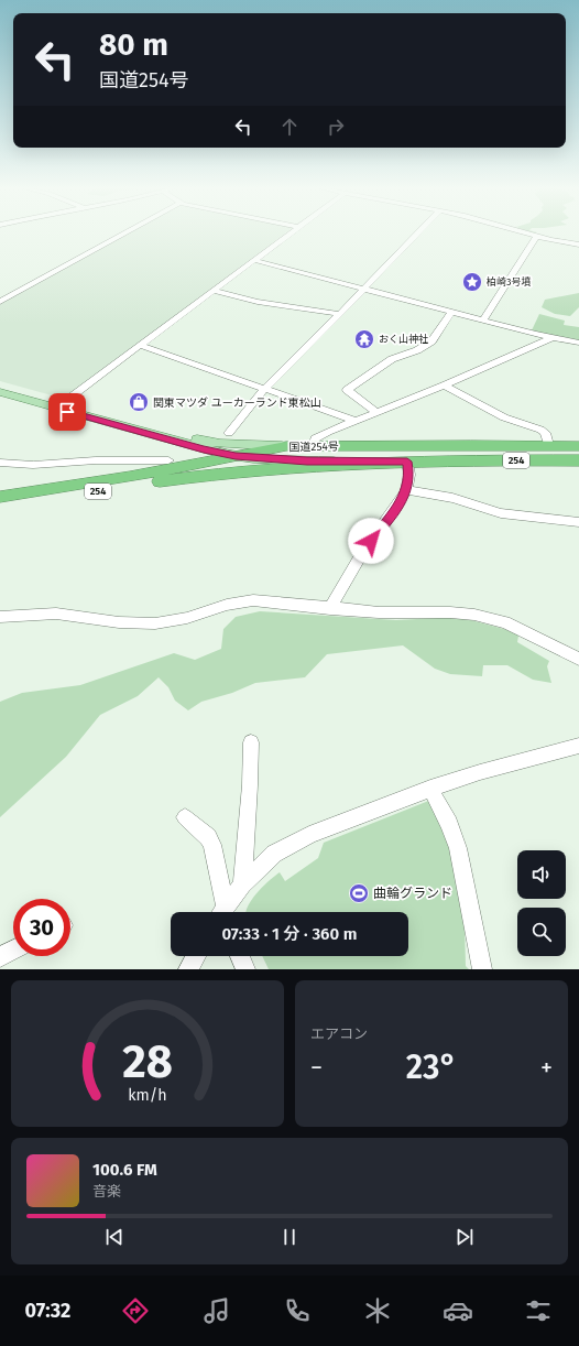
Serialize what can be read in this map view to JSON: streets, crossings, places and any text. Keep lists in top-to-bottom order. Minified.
{"streets":{"highway":["国道254号","254"]},"places":{"place":["柏崎3号墳"],"temple":["おく山神社"],"shop":["関東マツダ ユーカーランド東松山"],"sports":["曲輪グランド"]},"page":{"turn":["80 m","国道254号"],"limit":"30","trip":"07:33 · 1 分 · 360 m","tile":"エアコン","heat":["−","23°","+"],"song":["100.6 FM","音楽"],"tabs":"07:32","gauge":["28","km/h"]}}
